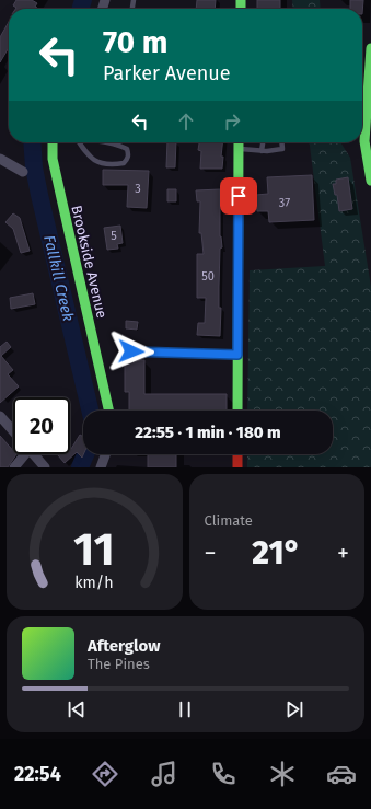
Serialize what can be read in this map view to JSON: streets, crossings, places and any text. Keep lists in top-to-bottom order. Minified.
{"streets":{"street":["Brookside Avenue"]},"water":["Fallkill Creek"],"house_numbers":["3","37","5","50"],"page":{"turn":["70 m","Parker Avenue"],"limit":"20","trip":"22:55 · 1 min · 180 m","tile":"Climate","heat":["−","21°","+"],"song":["Afterglow","The Pines"],"tabs":"22:54","gauge":["11","km/h"]}}
